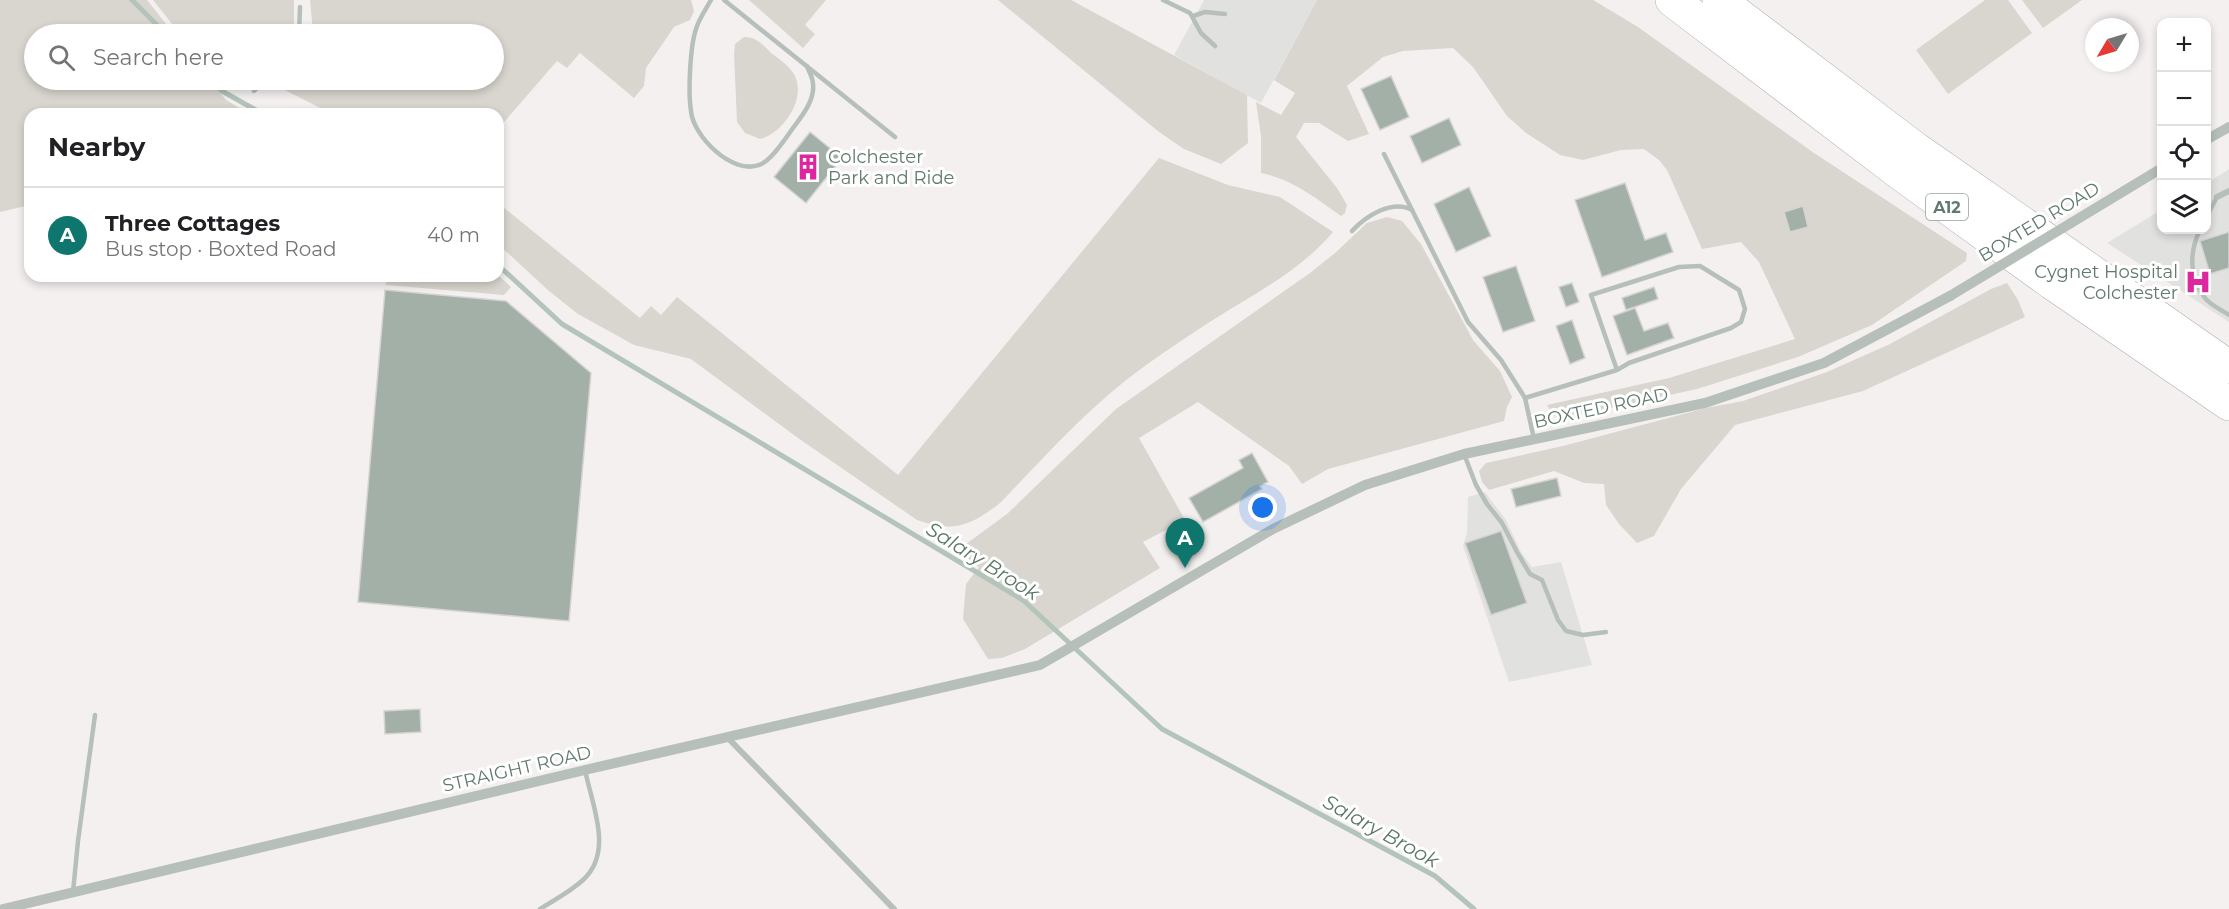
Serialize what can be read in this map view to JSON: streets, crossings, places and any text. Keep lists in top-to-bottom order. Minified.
{"streets":{"highway":["A12"],"street":["BOXTED ROAD","STRAIGHT ROAD"]},"crossings":[["BOXTED ROAD","STRAIGHT ROAD"]],"water":["Salary Brook"],"places":{"building":["Colchester Park and Ride"],"hospital":["Cygnet Hospital Colchester"]},"north":"bottom left","page":{"map_buttons":["+","−"],"search":"Search here","heading":"Nearby","list":[{"mark":"A","name":"Three Cottages","note":"Bus stop · Boxted Road","value":"40 m"}],"pins":"A"}}
